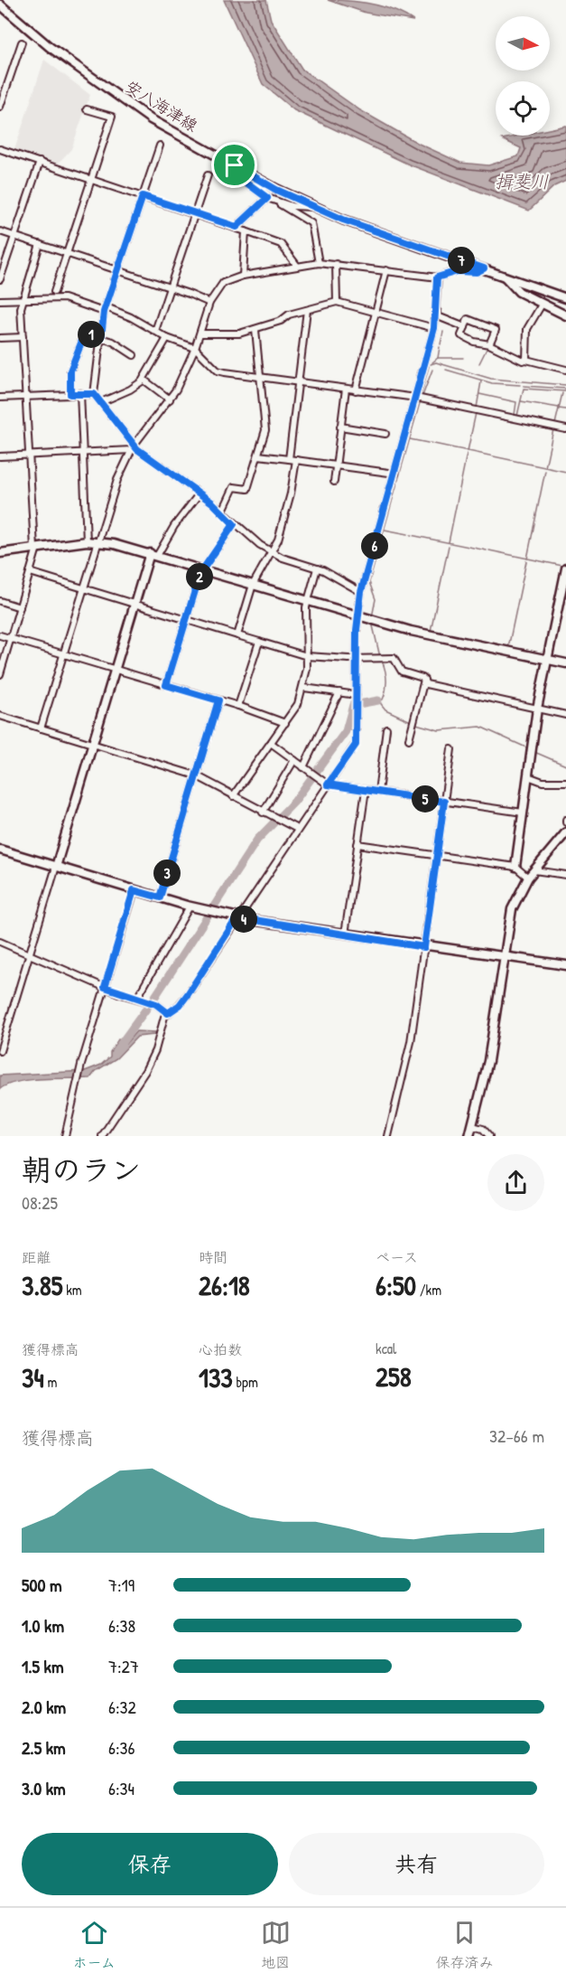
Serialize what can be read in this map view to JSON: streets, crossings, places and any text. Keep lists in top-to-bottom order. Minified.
{"streets":{"street":["安八海津線"]},"water":["揖斐川"],"north":"right","page":{"pins":["7","1","6","2","5","3","4"],"heading":["朝のラン","08:25"],"stats":[["距離","3.85 km"],["時間","26:18"],["ペース","6:50 /km"],["獲得標高","34 m"],["心拍数","133 bpm"],["kcal","258"]],"chart":["獲得標高","32–66 m"],"list":[{"name":"500 m","note":"7:19"},{"name":"1.0 km","note":"6:38"},{"name":"1.5 km","note":"7:27"},{"name":"2.0 km","note":"6:32"},{"name":"2.5 km","note":"6:36"},{"name":"3.0 km","note":"6:34"}],"buttons":["保存","共有"],"tabs":["ホーム","地図","保存済み"]}}
